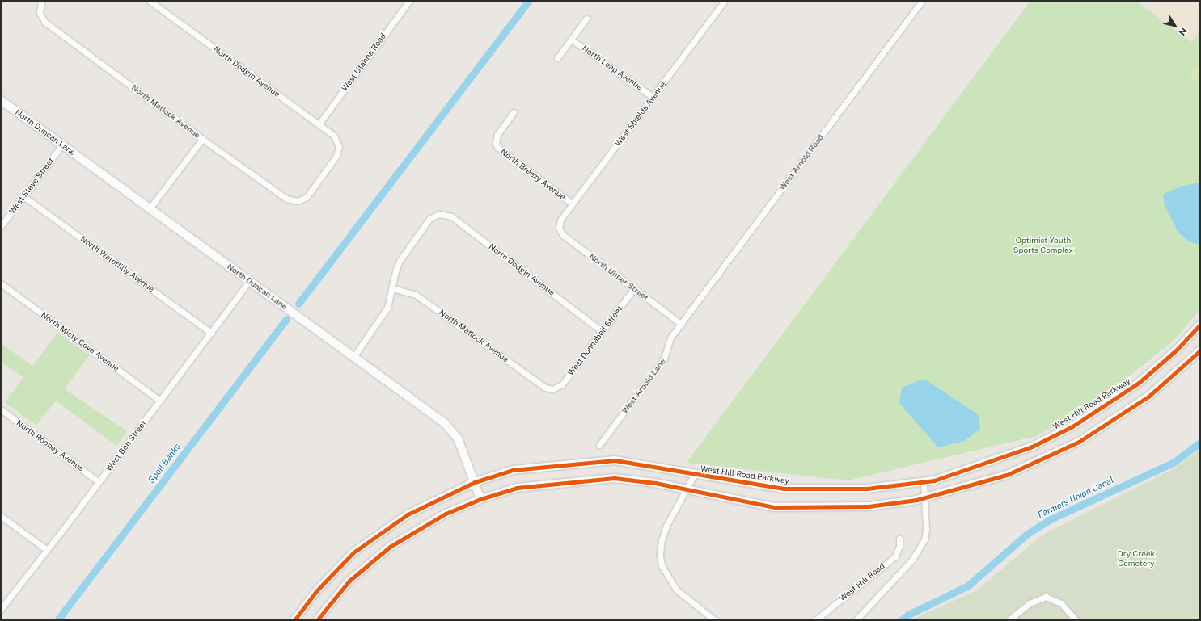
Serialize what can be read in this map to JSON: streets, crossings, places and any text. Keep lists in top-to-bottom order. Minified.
{"streets":{"street":["West Utahna Road","North Leap Avenue","North Dodgin Avenue","North Matlock Avenue","West Shields Avenue","North Duncan Lane","West Arnold Road","North Breezy Avenue","West Steve Street","North Waterlilly Avenue","North Ulmer Street","West Donnabell Street","North Misty Cove Avenue","West Arnold Lane","West Hill Road Parkway","North Rooney Avenue","West Ben Street","West Hill Road"]},"crossings":[["West Utahna Road","North Dodgin Avenue"],["North Leap Avenue","West Shields Avenue"],["North Dodgin Avenue","North Matlock Avenue"],["North Dodgin Avenue","West Donnabell Street"],["North Matlock Avenue","West Donnabell Street"],["West Shields Avenue","North Breezy Avenue"],["West Shields Avenue","North Ulmer Street"],["North Duncan Lane","West Steve Street"],["North Duncan Lane","West Hill Road Parkway"],["North Duncan Lane","West Ben Street"],["West Arnold Road","North Ulmer Street"],["West Arnold Road","West Arnold Lane"],["West Steve Street","North Waterlilly Avenue"],["North Waterlilly Avenue","West Ben Street"],["North Ulmer Street","West Donnabell Street"],["North Ulmer Street","West Arnold Lane"],["North Misty Cove Avenue","West Ben Street"],["North Rooney Avenue","West Ben Street"]],"water":["Spoil Banks","Farmers Union Canal"],"parks":["Optimist Youth Sports Complex","Dry Creek Cemetery"],"north":"bottom right"}
